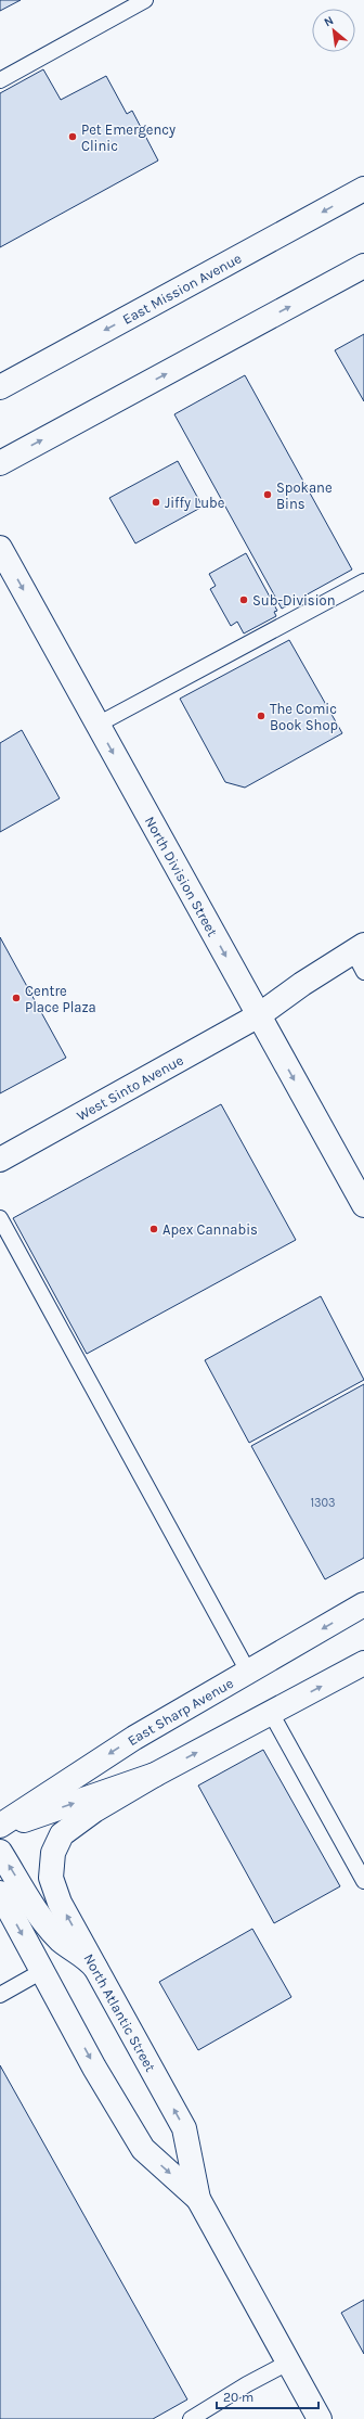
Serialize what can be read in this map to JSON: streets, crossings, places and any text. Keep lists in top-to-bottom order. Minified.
{"streets":{"street":["East Mission Avenue","North Division Street","West Sinto Avenue","East Sharp Avenue","North Atlantic Street"]},"crossings":[["North Division Street","West Sinto Avenue"]],"one_way":["North Division Street"],"places":["Pet Emergency Clinic","Spokane Bins","Jiffy Lube","Sub-Division","The Comic Book Shop","Centre Place Plaza","Apex Cannabis"],"house_numbers":["1303"],"scale_bar":"20 m","north":"top left"}
